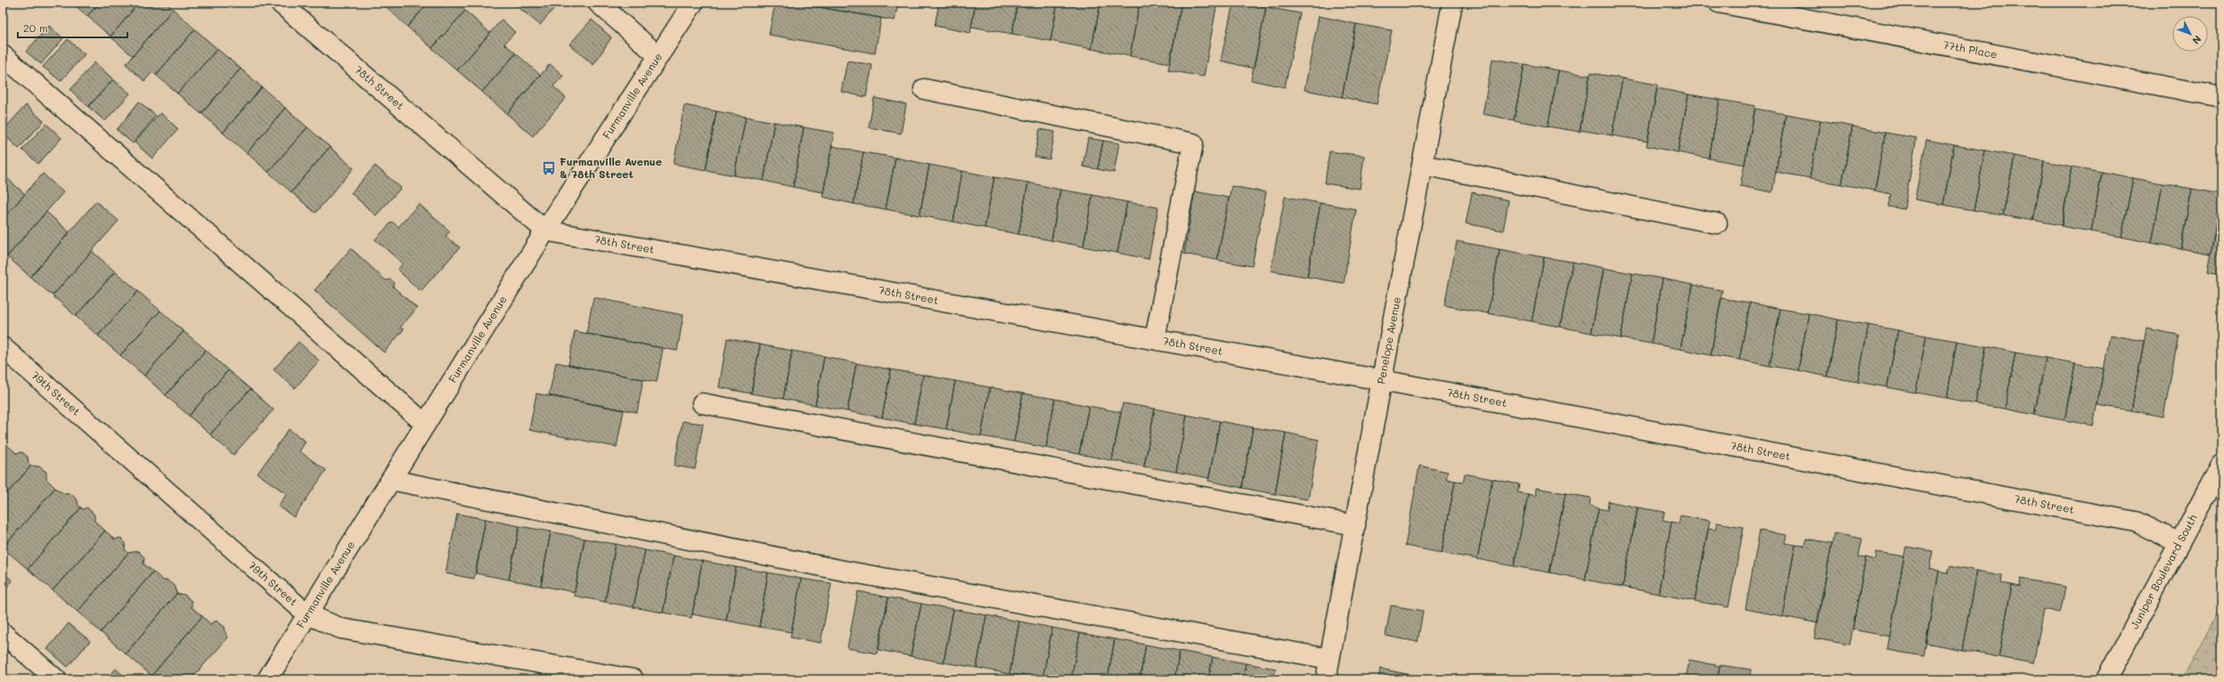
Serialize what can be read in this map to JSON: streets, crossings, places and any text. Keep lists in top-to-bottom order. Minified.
{"streets":{"street":["77th Place","78th Street","Furmanville Avenue","Penelope Avenue","79th Street","Juniper Boulevard South"]},"crossings":[["78th Street","Furmanville Avenue"],["78th Street","Penelope Avenue"],["78th Street","Juniper Boulevard South"],["Furmanville Avenue","79th Street"]],"places":{"bus stop":["Furmanville Avenue & 78th Street"]},"scale_bar":"20 m","north":"bottom right"}
